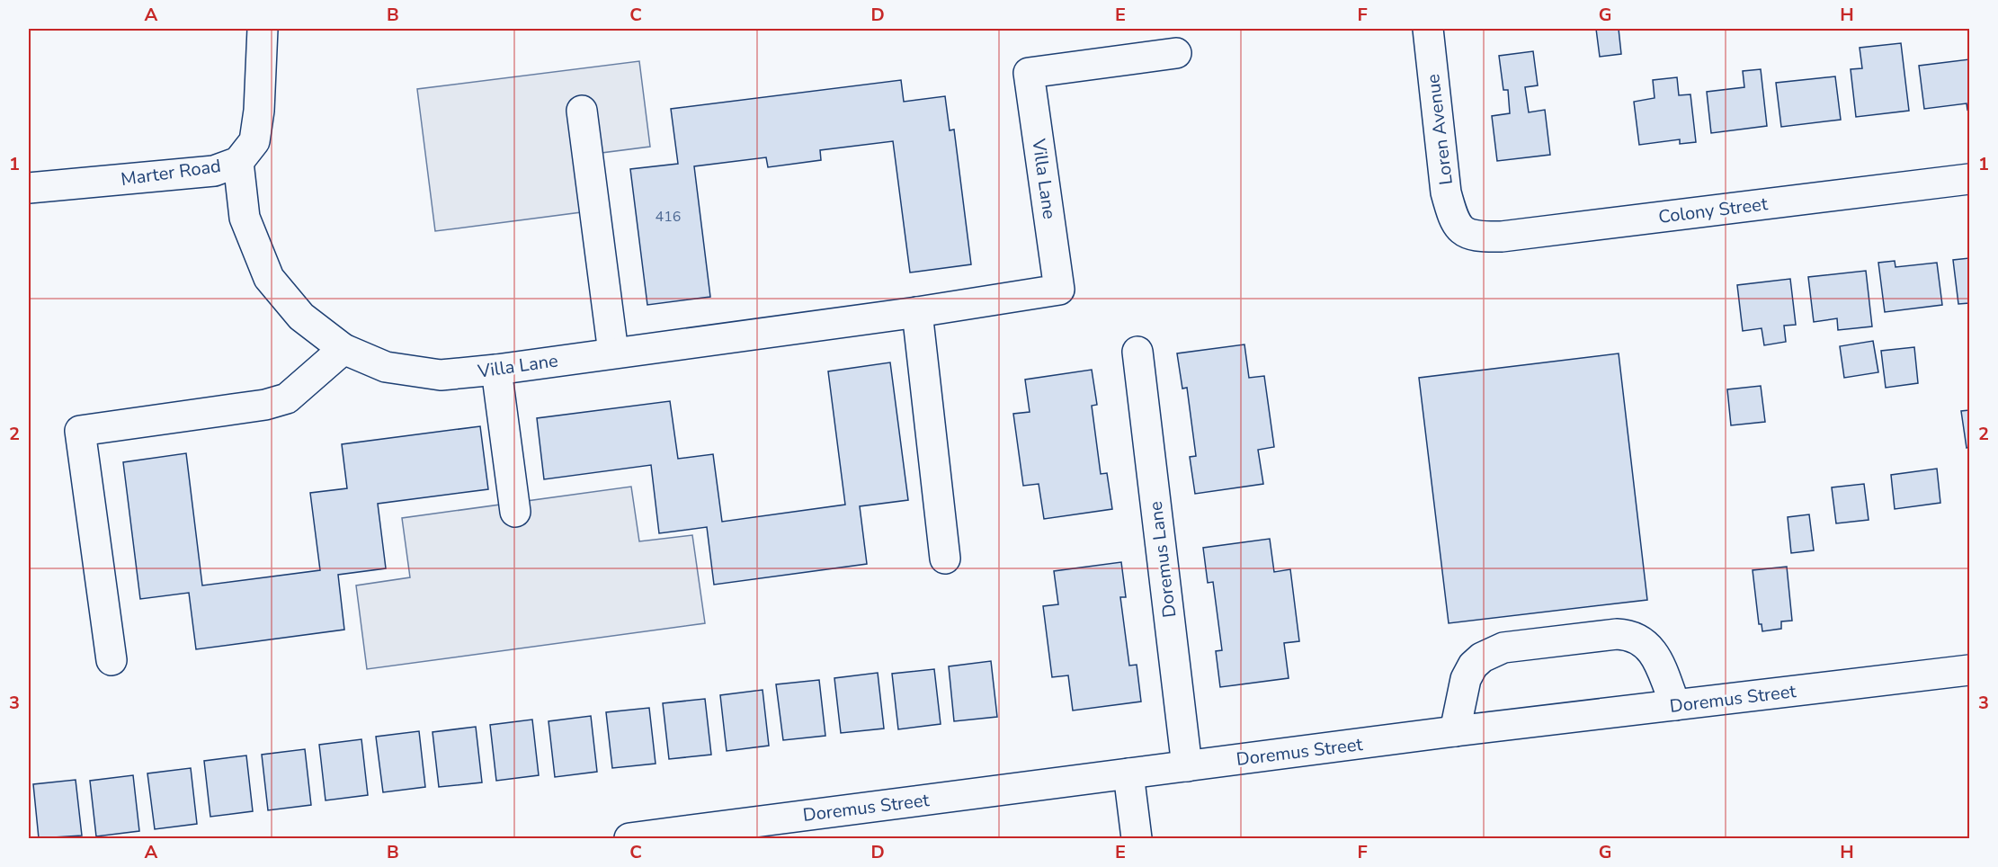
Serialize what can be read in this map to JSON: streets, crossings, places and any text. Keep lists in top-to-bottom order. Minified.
{"streets":{"street":["Loren Avenue","Marter Road","Villa Lane","Colony Street","Doremus Lane","Doremus Street"]},"crossings":[["Loren Avenue","Colony Street"],["Marter Road","Villa Lane"],["Doremus Lane","Doremus Street"]],"house_numbers":["416"],"grid":{"columns":["A","B","C","D","E","F","G","H"],"rows":["1","2","3"]}}
